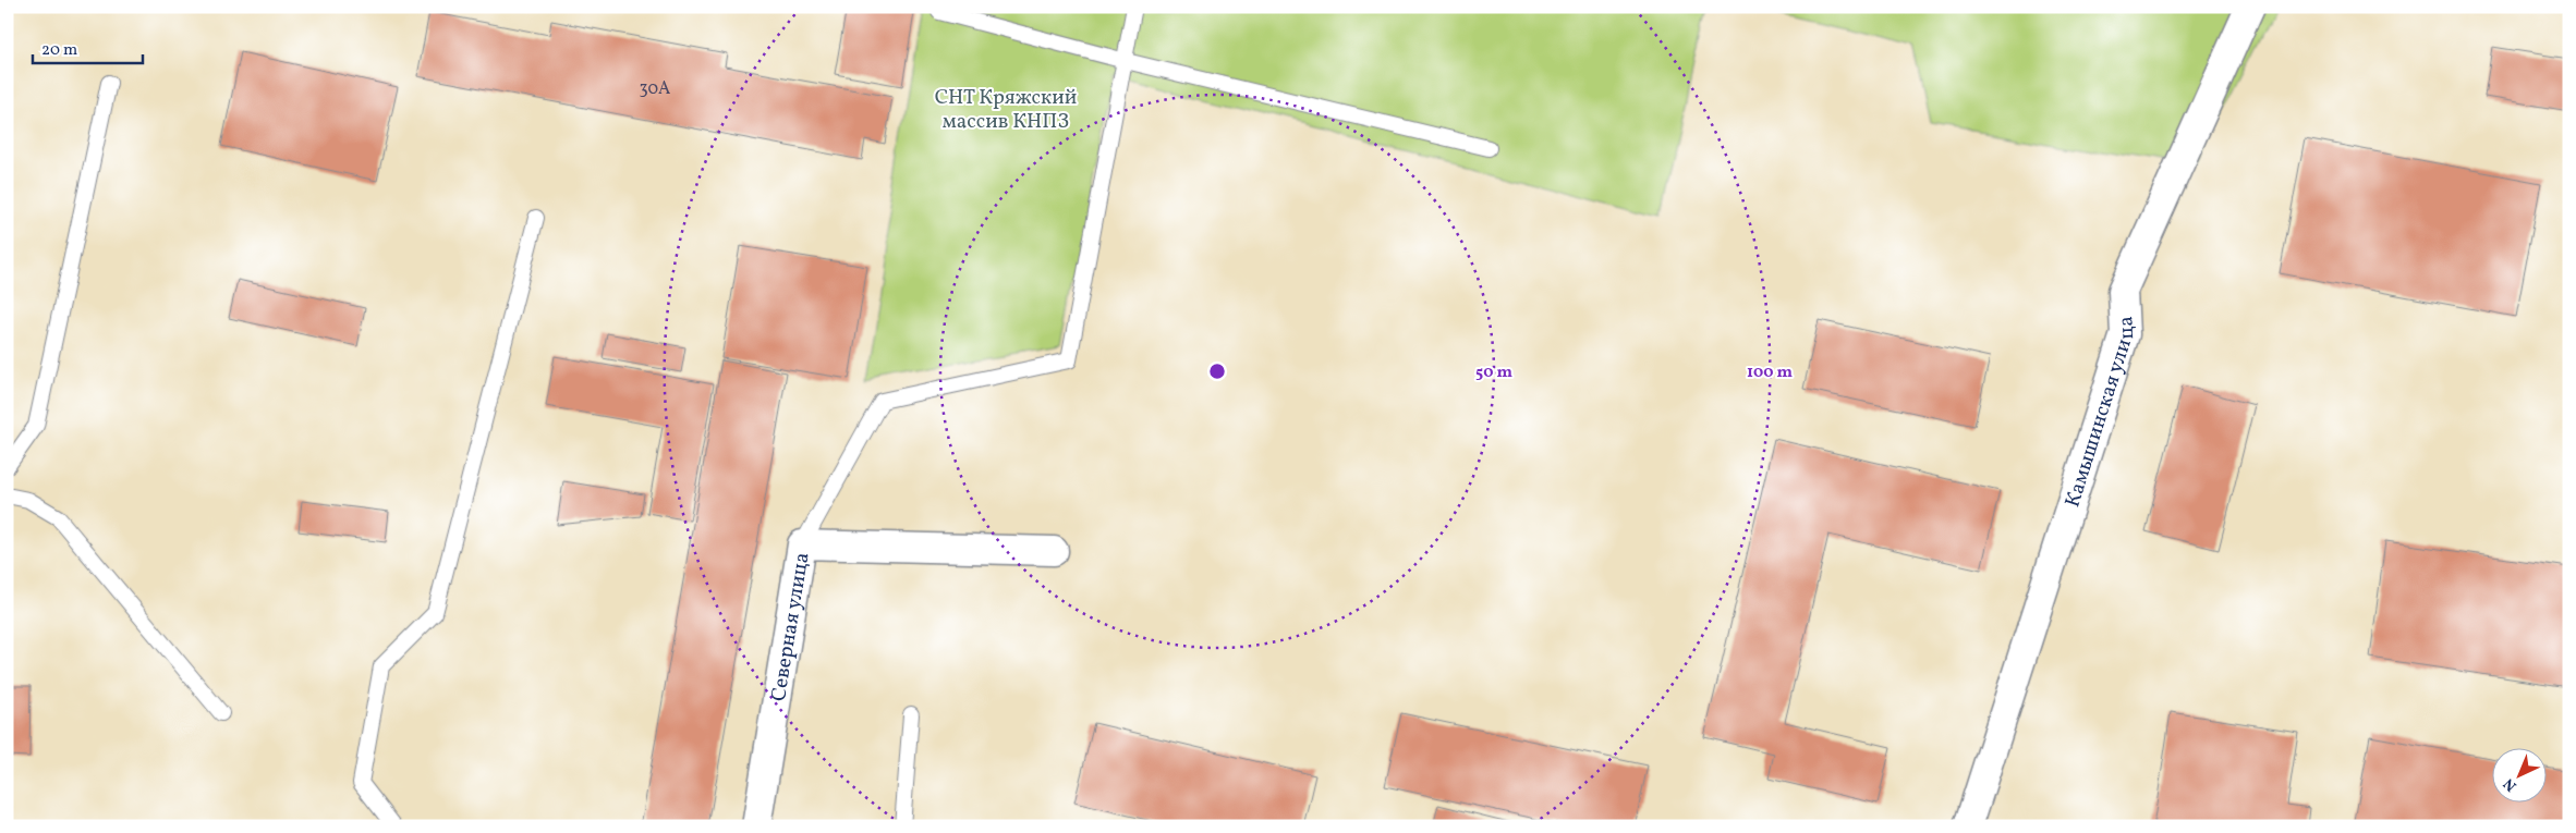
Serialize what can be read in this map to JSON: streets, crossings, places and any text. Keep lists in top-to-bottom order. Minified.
{"streets":{"street":["Камышинская улица","Северная улица"]},"parks":["СНТ Кряжский массив КНПЗ"],"house_numbers":["30А"],"scale_bar":"20 m","north":"bottom left","rings":["50 m","100 m"]}
